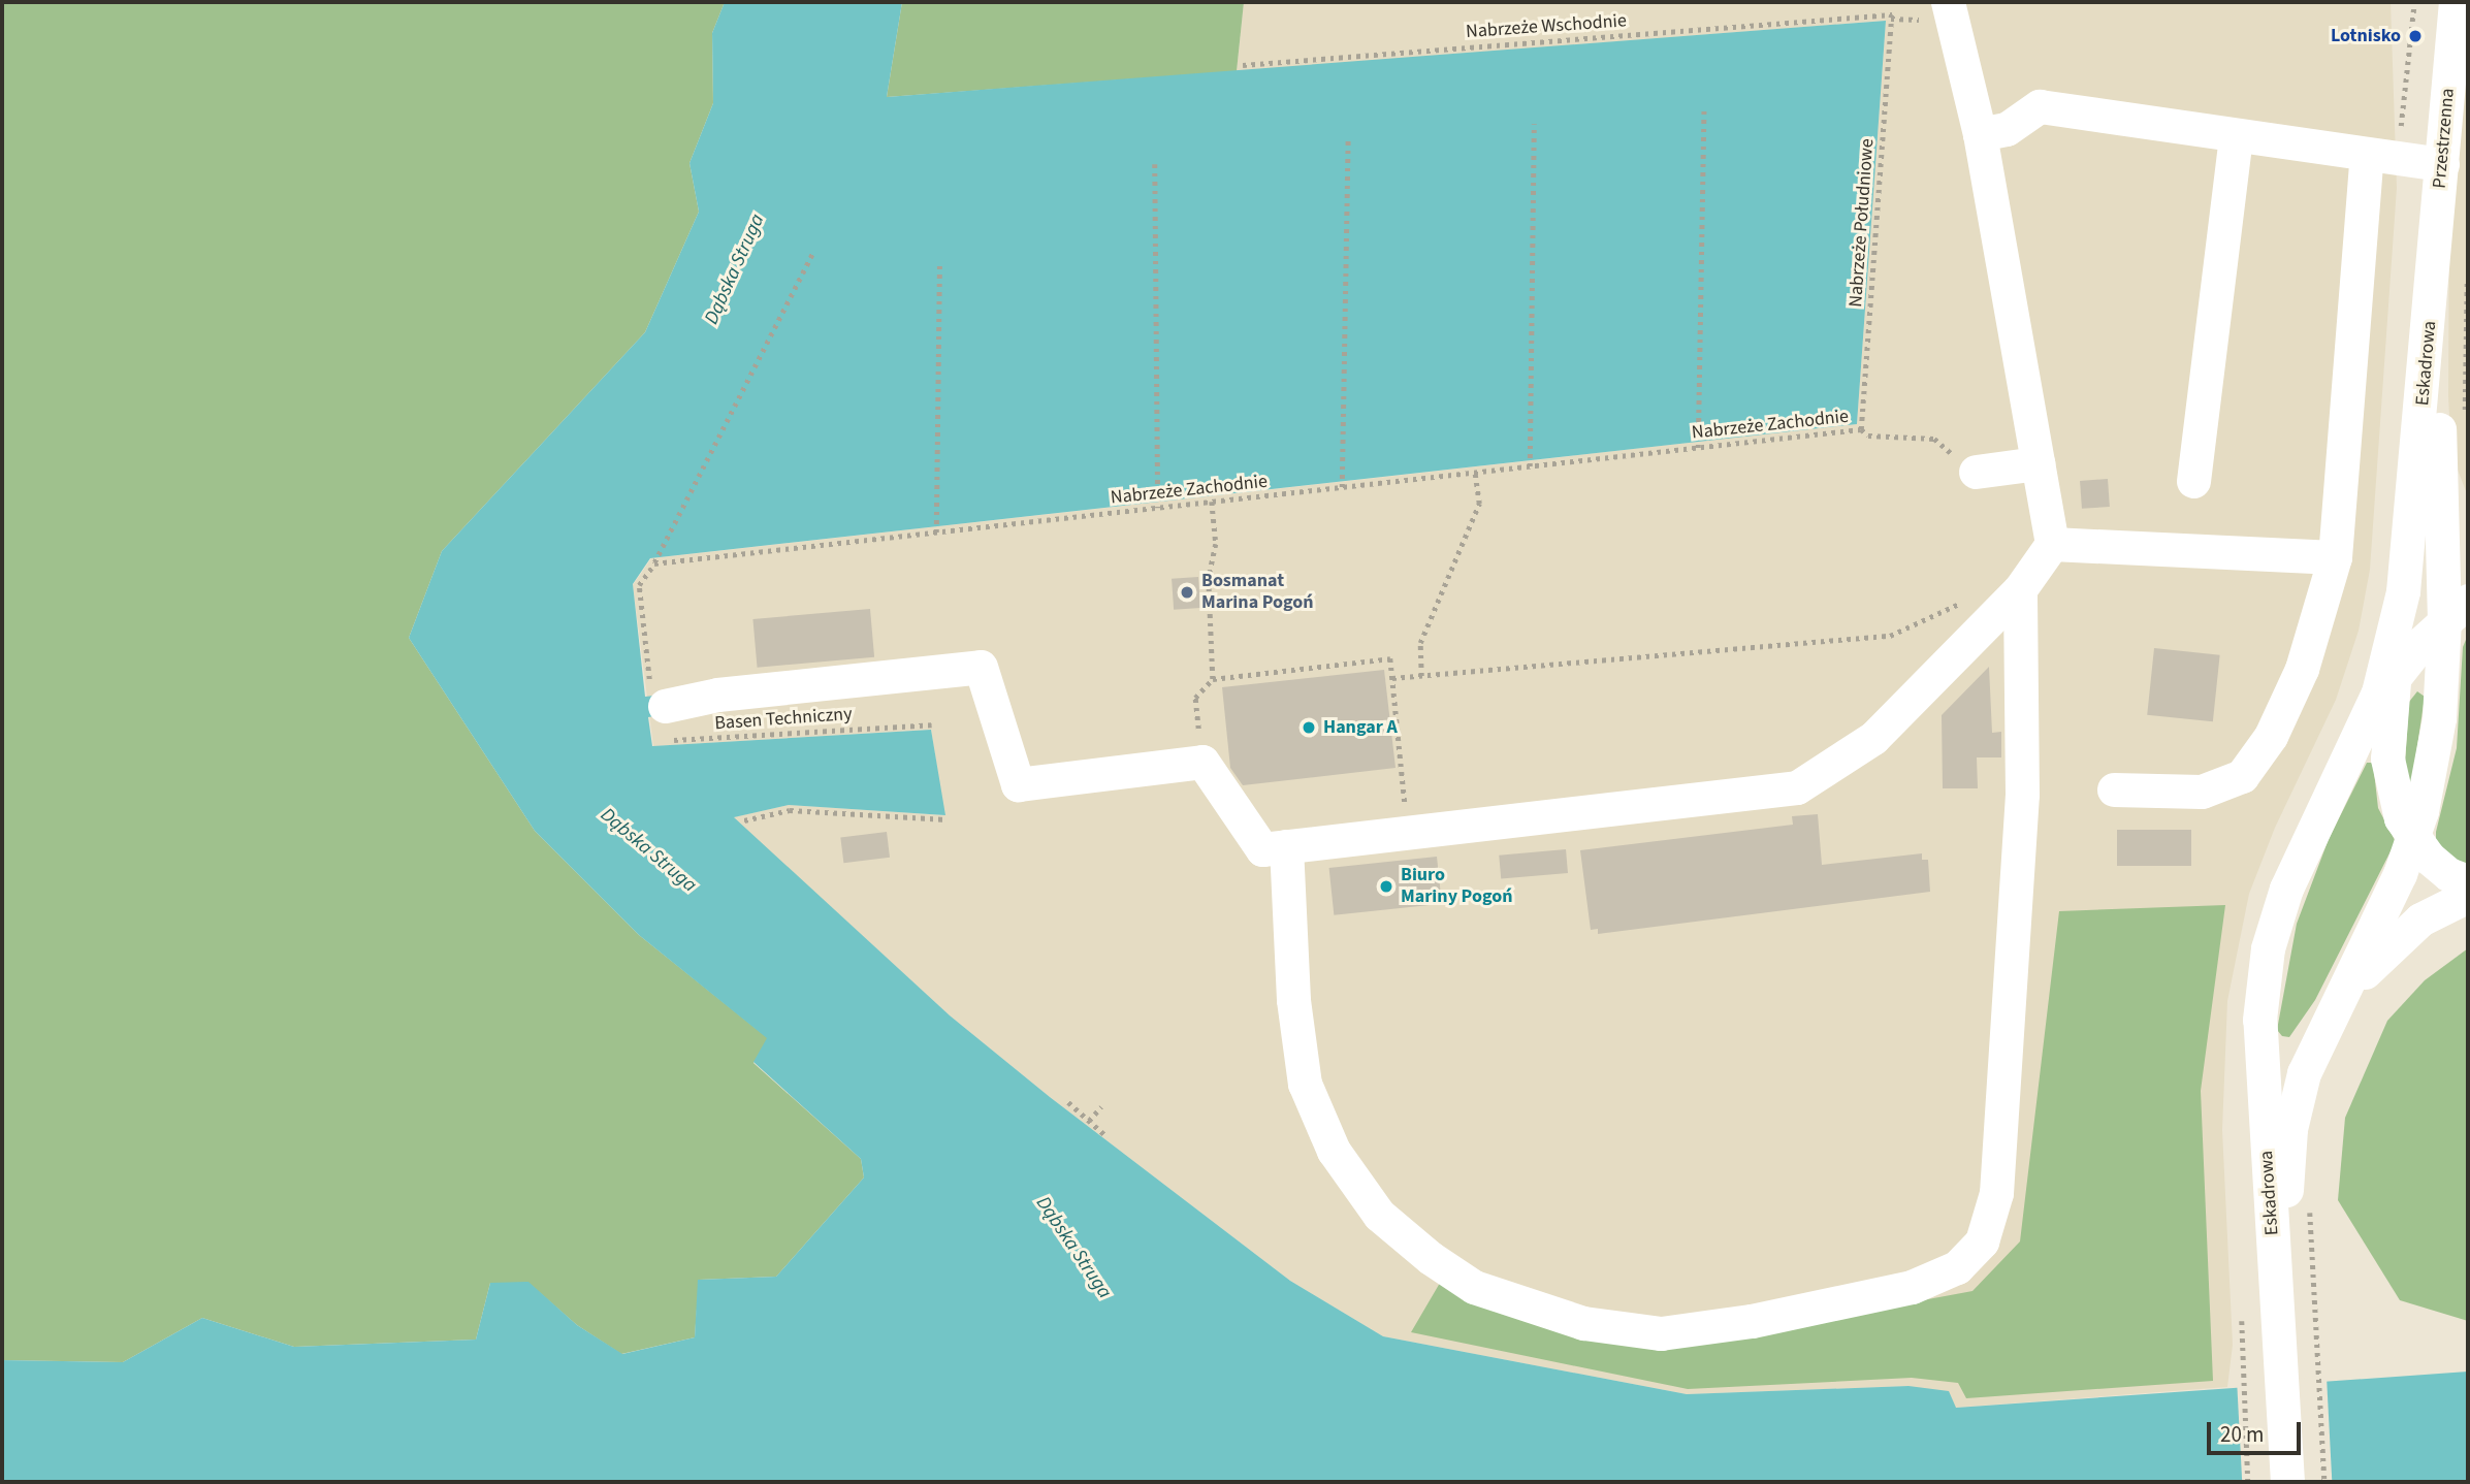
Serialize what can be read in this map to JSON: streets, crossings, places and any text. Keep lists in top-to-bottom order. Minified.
{"streets":{"street":["Przestrzenna","Eskadrowa"],"path":["Nabrzeże Wschodnie","Nabrzeże Południowe","Nabrzeże Zachodnie","Basen Techniczny"]},"crossings":[["Nabrzeże Wschodnie","Nabrzeże Południowe"],["Przestrzenna","Eskadrowa"],["Nabrzeże Południowe","Nabrzeże Zachodnie"]],"water":["Dąbska Struga"],"places":["Lotnisko","Bosmanat Marina Pogoń","Hangar A","Biuro Mariny Pogoń"],"scale_bar":"20 m"}
